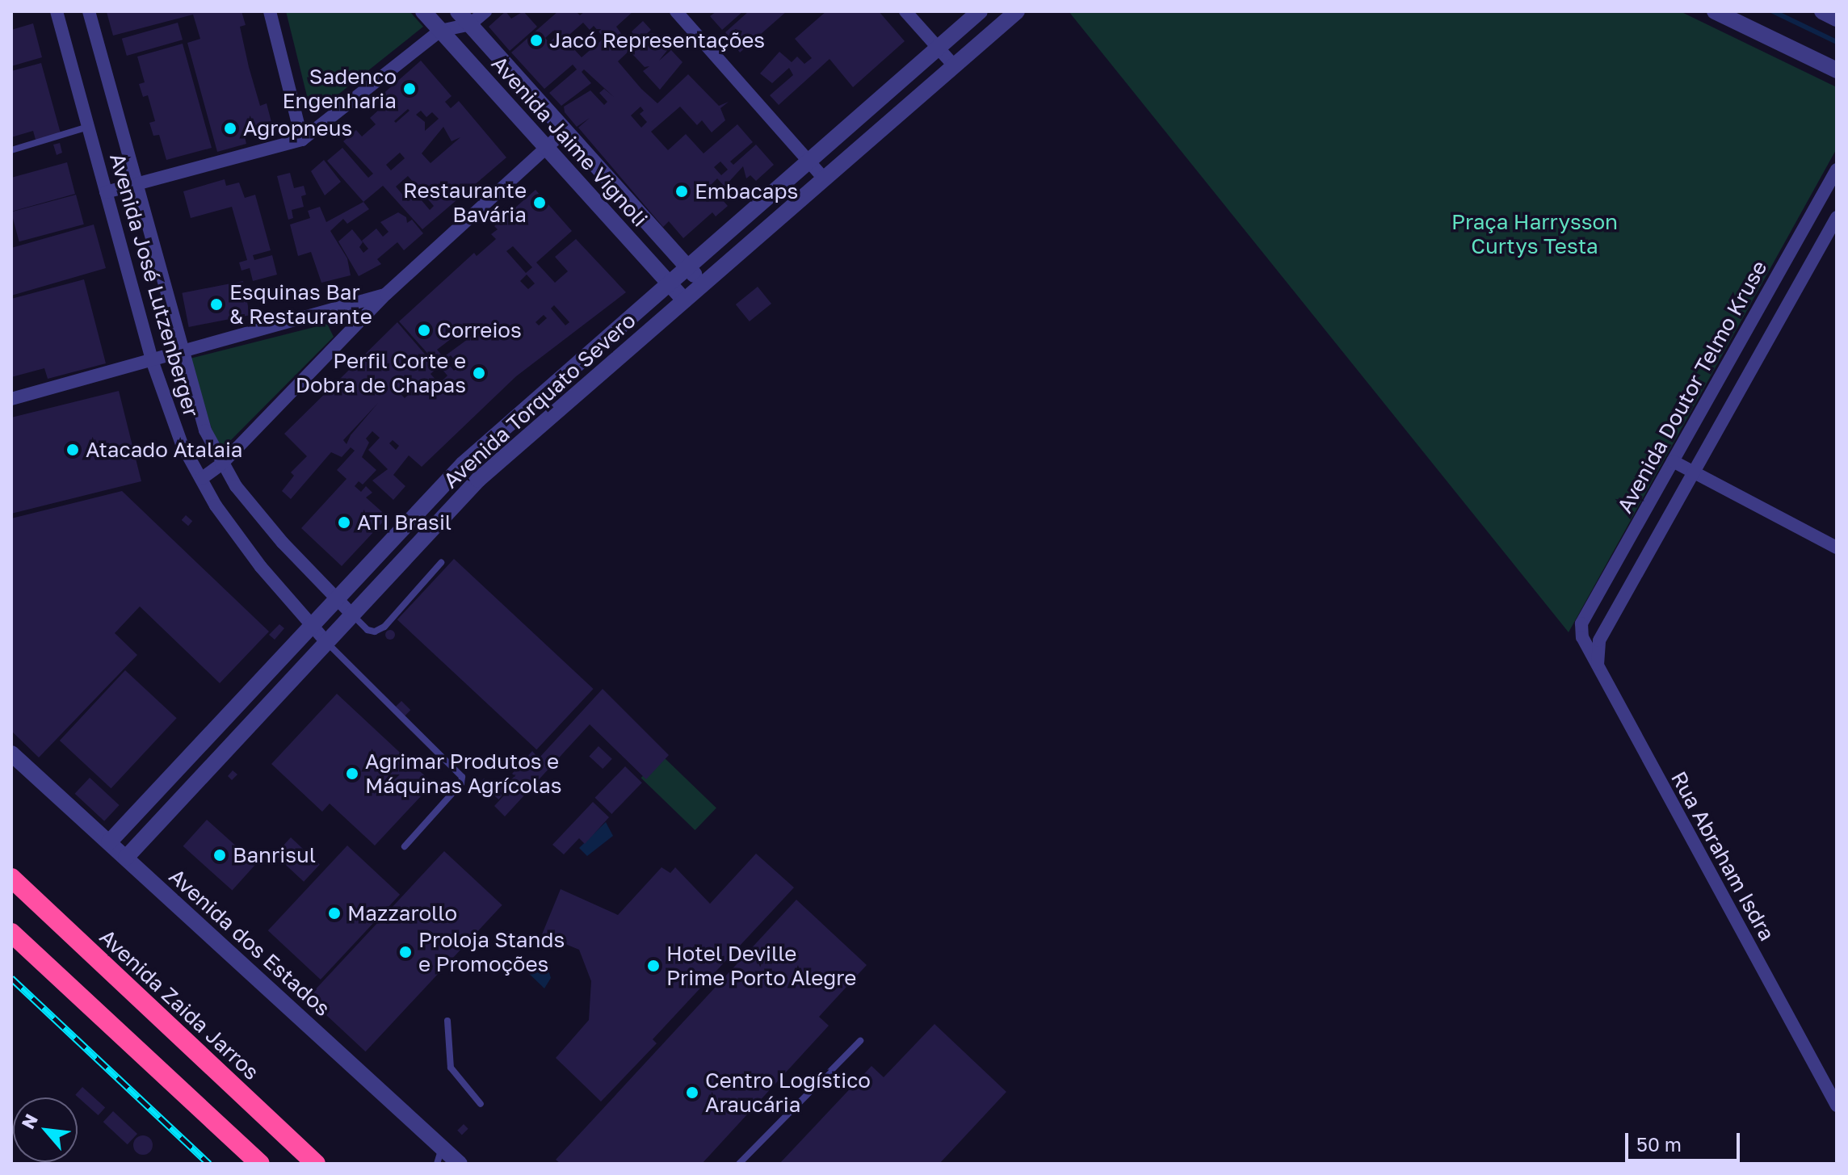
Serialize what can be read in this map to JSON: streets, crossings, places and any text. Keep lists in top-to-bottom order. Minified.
{"streets":{"highway":["Avenida Zaida Jarros"],"street":["Avenida Jaime Vignoli","Avenida José Lutzenberger","Avenida Doutor Telmo Kruse","Avenida Torquato Severo","Rua Abraham Isdra","Avenida dos Estados"]},"crossings":[["Avenida Jaime Vignoli","Avenida Torquato Severo"],["Avenida José Lutzenberger","Avenida Torquato Severo"],["Avenida Doutor Telmo Kruse","Rua Abraham Isdra"],["Avenida Torquato Severo","Avenida dos Estados"]],"parks":["Praça Harrysson Curtys Testa"],"places":["Jacó Representações","Sadenco Engenharia","Agropneus","Embacaps","Restaurante Bavária","Esquinas Bar & Restaurante","Correios","Perfil Corte e Dobra de Chapas","Atacado Atalaia","ATI Brasil","Agrimar Produtos e Máquinas Agrícolas","Banrisul","Mazzarollo","Proloja Stands e Promoções","Hotel Deville Prime Porto Alegre","Centro Logístico Araucária"],"scale_bar":"50 m","north":"top left"}
